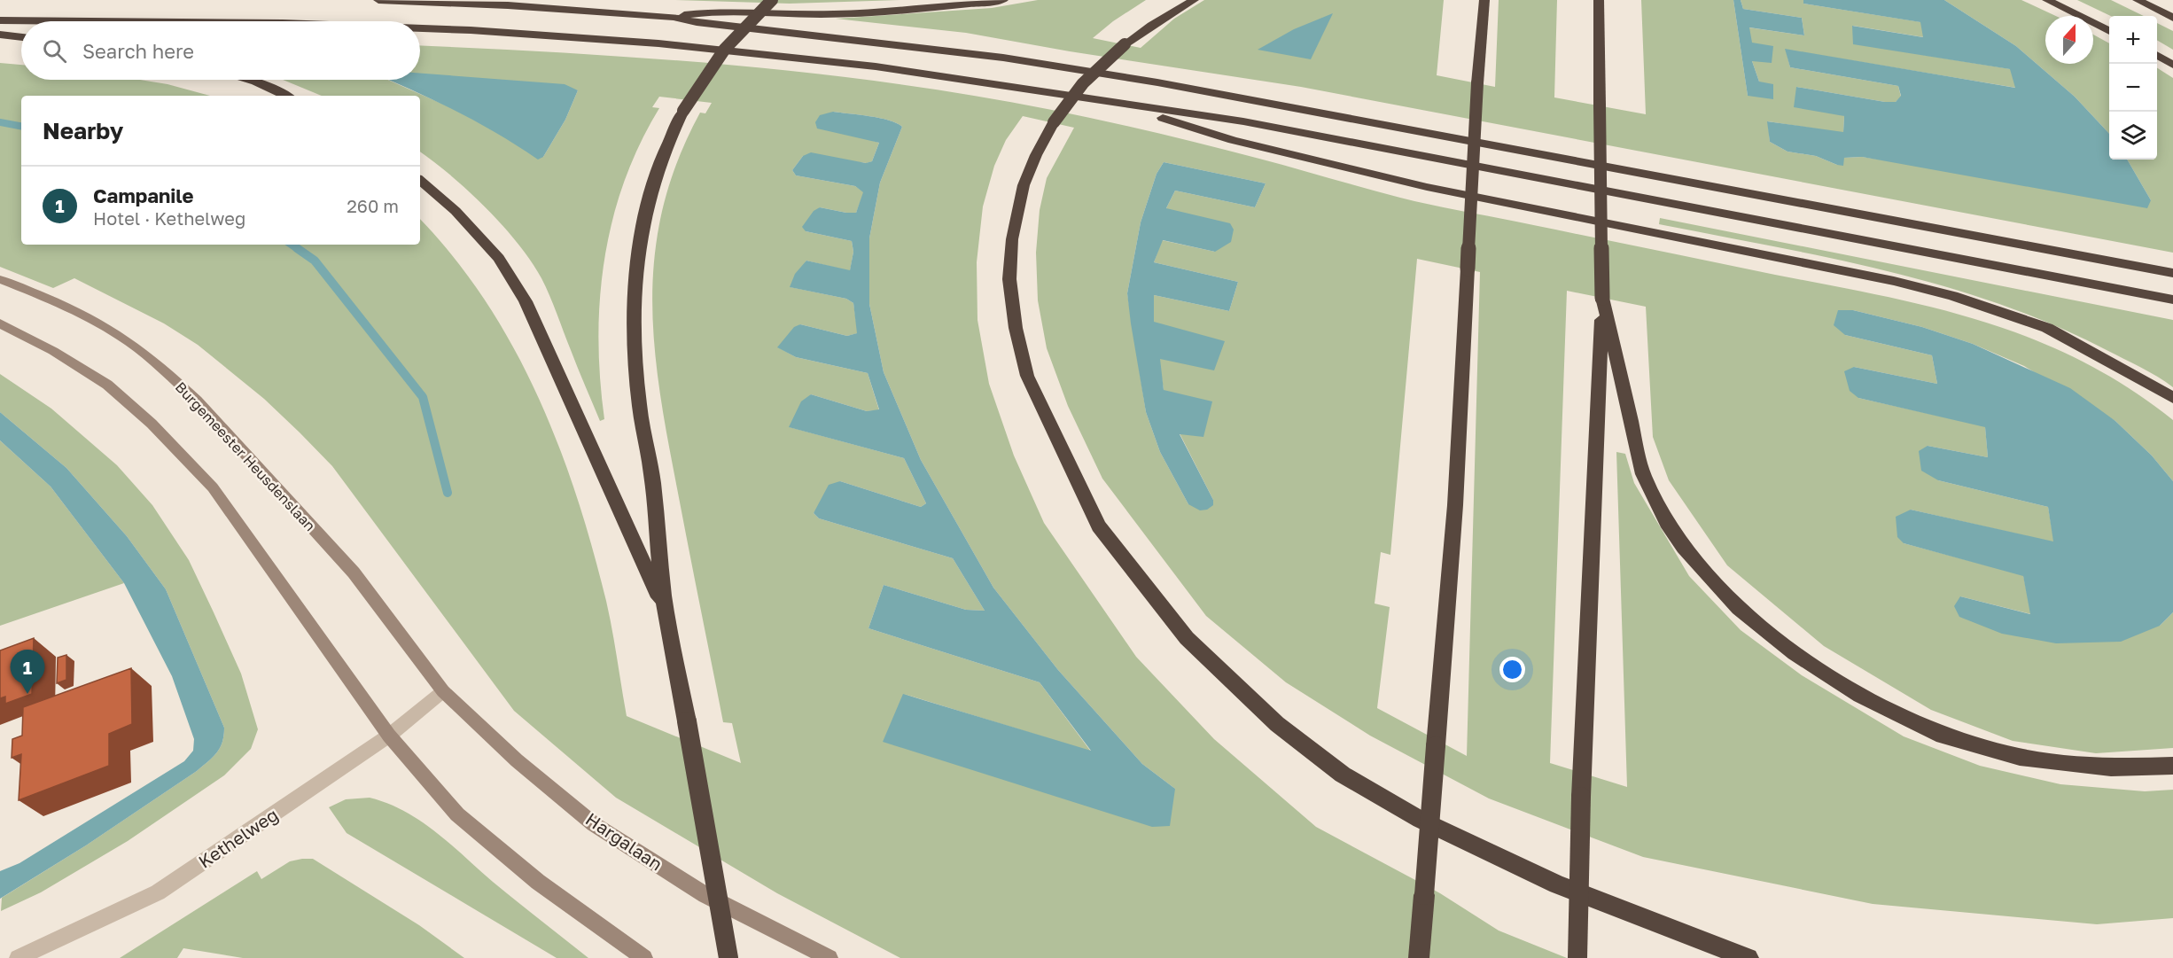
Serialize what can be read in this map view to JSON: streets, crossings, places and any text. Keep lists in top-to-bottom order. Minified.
{"streets":{"main road":["Burgemeester Heusdenslaan","Hargalaan"],"street":["Kethelweg"]},"crossings":[["Burgemeester Heusdenslaan","Kethelweg"],["Burgemeester Heusdenslaan","Hargalaan"],["Kethelweg","Hargalaan"]],"north":"top","page":{"map_buttons":["+","−"],"search":"Search here","heading":"Nearby","list":[{"mark":"1","name":"Campanile","note":"Hotel · Kethelweg","value":"260 m"}],"pins":"1"}}
